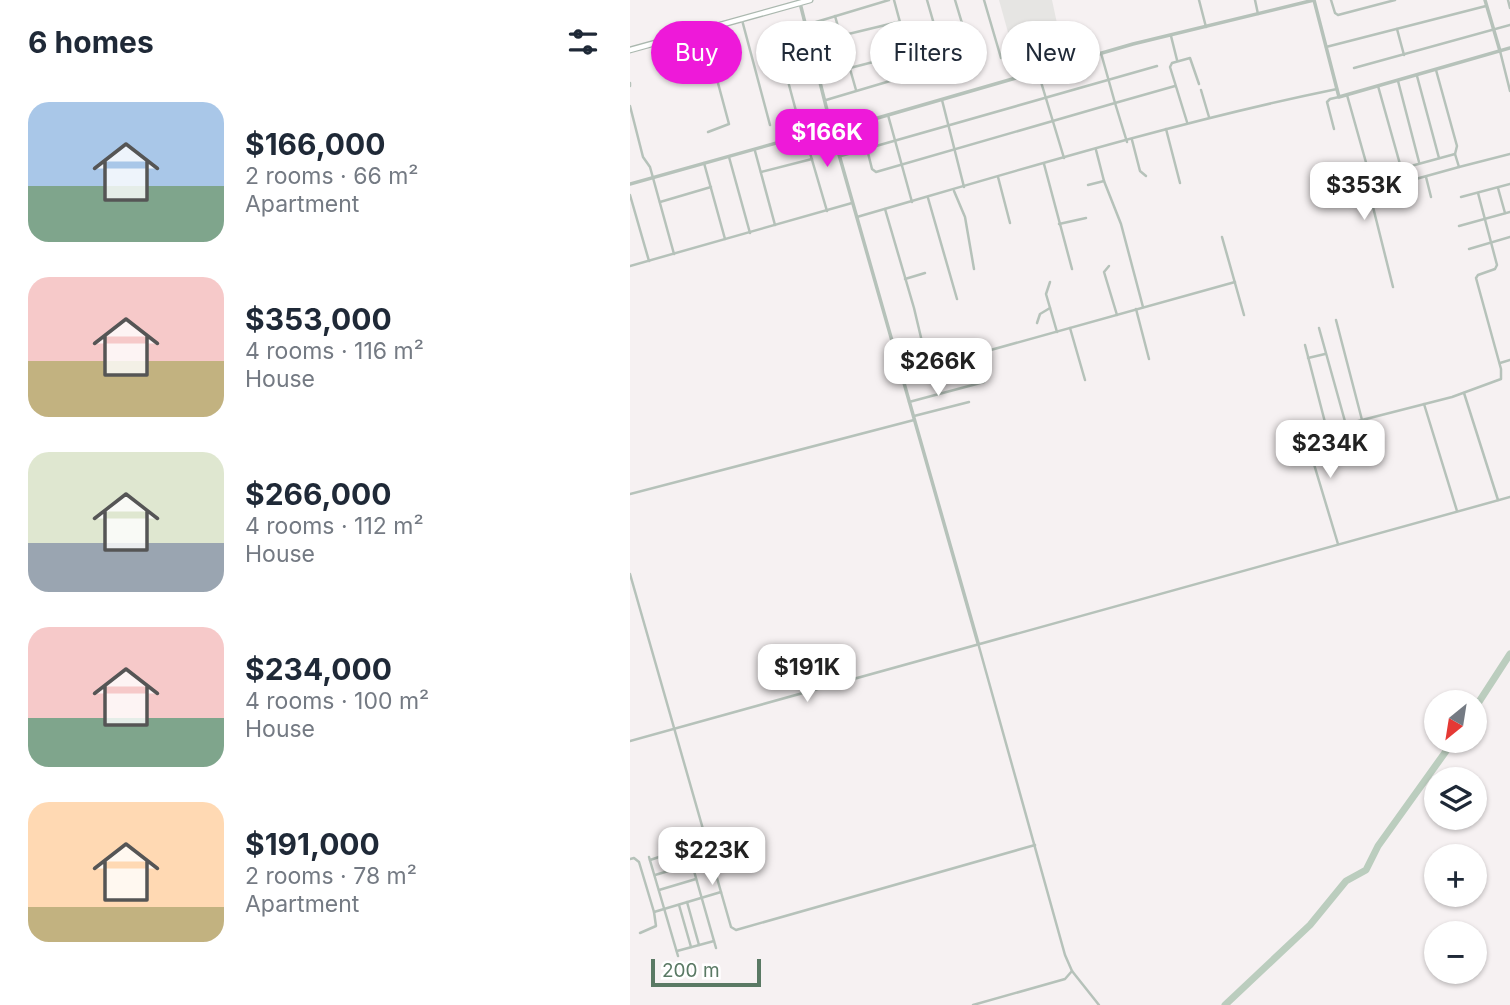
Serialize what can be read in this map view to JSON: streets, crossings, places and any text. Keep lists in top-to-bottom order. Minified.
{"scale_bar":"200 m","north":"bottom left","page":{"heading":"6 homes","chip":["Buy","Rent","Filters","New"],"list":[{"name":"$166,000","note":"2 rooms · 66 m² · Apartment"},{"name":"$353,000","note":"4 rooms · 116 m² · House"},{"name":"$266,000","note":"4 rooms · 112 m² · House"},{"name":"$234,000","note":"4 rooms · 100 m² · House"},{"name":"$191,000","note":"2 rooms · 78 m² · Apartment"}],"price":["$166K","$353K","$266K","$234K","$191K","$223K"],"map_buttons":["+","−"],"scale":"200 m"}}
